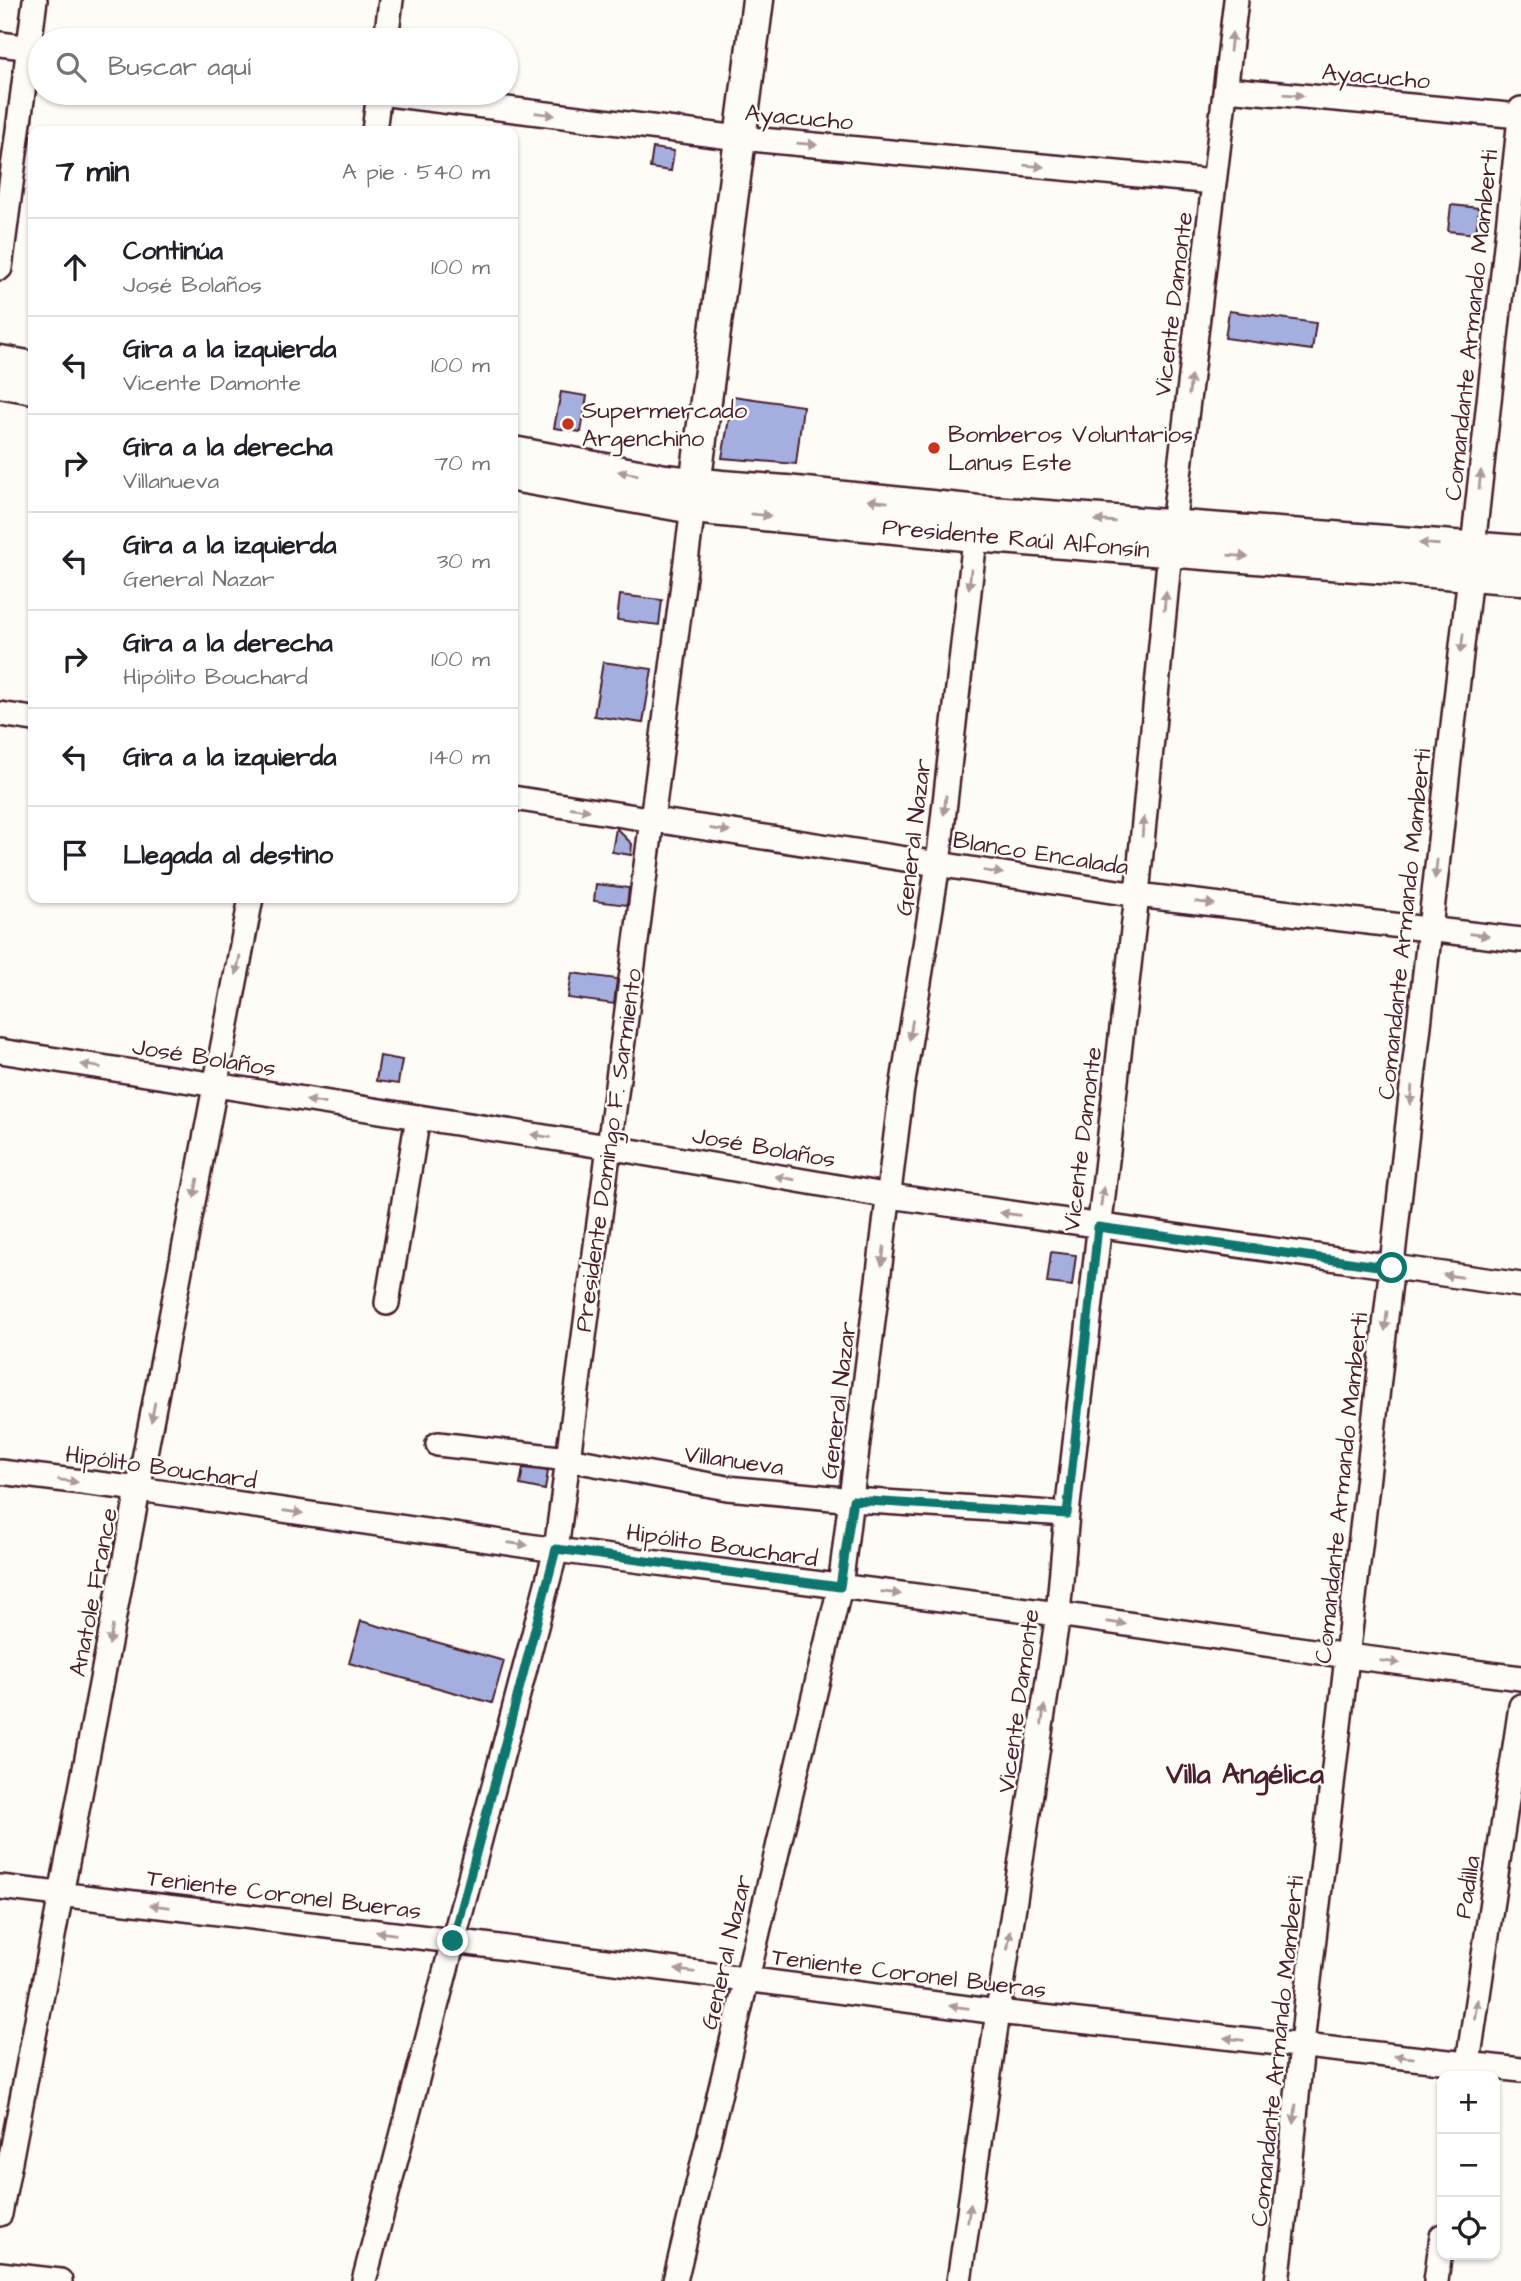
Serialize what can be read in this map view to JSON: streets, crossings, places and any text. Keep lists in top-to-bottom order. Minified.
{"streets":{"main road":["Presidente Raúl Alfonsín","Presidente Domingo F. Sarmiento"],"street":["Ayacucho","Vicente Damonte","Comandante Armando Mamberti","General Nazar","Blanco Encalada","José Bolaños","Villanueva","Hipólito Bouchard","Anatole France","Padilla","Teniente Coronel Bueras"]},"crossings":[["Ayacucho","Vicente Damonte"],["Ayacucho","Comandante Armando Mamberti"],["Ayacucho","Presidente Domingo F. Sarmiento"],["Vicente Damonte","Presidente Raúl Alfonsín"],["Vicente Damonte","Blanco Encalada"],["Vicente Damonte","José Bolaños"],["Vicente Damonte","Villanueva"],["Vicente Damonte","Hipólito Bouchard"],["Vicente Damonte","Teniente Coronel Bueras"],["Comandante Armando Mamberti","Presidente Raúl Alfonsín"],["Comandante Armando Mamberti","Blanco Encalada"],["Comandante Armando Mamberti","José Bolaños"],["Comandante Armando Mamberti","Hipólito Bouchard"],["Comandante Armando Mamberti","Teniente Coronel Bueras"],["Presidente Raúl Alfonsín","General Nazar"],["Presidente Raúl Alfonsín","Presidente Domingo F. Sarmiento"],["General Nazar","Blanco Encalada"],["General Nazar","José Bolaños"],["General Nazar","Villanueva"],["General Nazar","Hipólito Bouchard"],["General Nazar","Teniente Coronel Bueras"],["Blanco Encalada","Presidente Domingo F. Sarmiento"],["José Bolaños","Presidente Domingo F. Sarmiento"],["José Bolaños","Anatole France"],["Presidente Domingo F. Sarmiento","Villanueva"],["Presidente Domingo F. Sarmiento","Hipólito Bouchard"],["Presidente Domingo F. Sarmiento","Teniente Coronel Bueras"],["Hipólito Bouchard","Anatole France"],["Anatole France","Teniente Coronel Bueras"],["Padilla","Teniente Coronel Bueras"]],"one_way":["Ayacucho","Vicente Damonte","General Nazar","Blanco Encalada","José Bolaños","Hipólito Bouchard","Anatole France","Padilla","Teniente Coronel Bueras"],"districts":["Villa Angélica"],"places":["Supermercado Argenchino","Bomberos Voluntarios Lanus Este"],"page":{"search":"Buscar aquí","heading":["7 min","A pie · 540 m"],"list":[["Continúa","José Bolaños","100 m"],["Gira a la izquierda","Vicente Damonte","100 m"],["Gira a la derecha","Villanueva","70 m"],["Gira a la izquierda","General Nazar","30 m"],["Gira a la derecha","Hipólito Bouchard","100 m"],["Gira a la izquierda","140 m"],"Llegada al destino"],"map_buttons":["+","−"]}}
